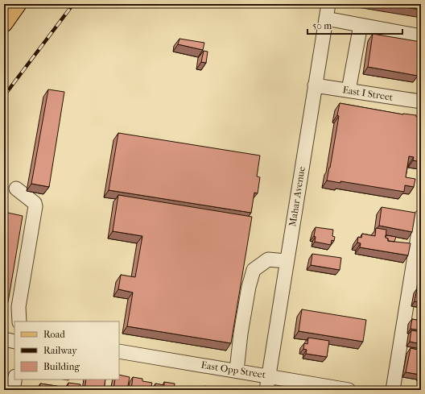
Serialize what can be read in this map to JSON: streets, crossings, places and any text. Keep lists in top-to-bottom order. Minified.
{"streets":{"street":["East I Street","Mahar Avenue","East Opp Street"]},"crossings":[["East I Street","Mahar Avenue"],["Mahar Avenue","East Opp Street"]],"legend":["Road","Railway","Building"],"scale_bar":"50 m"}
